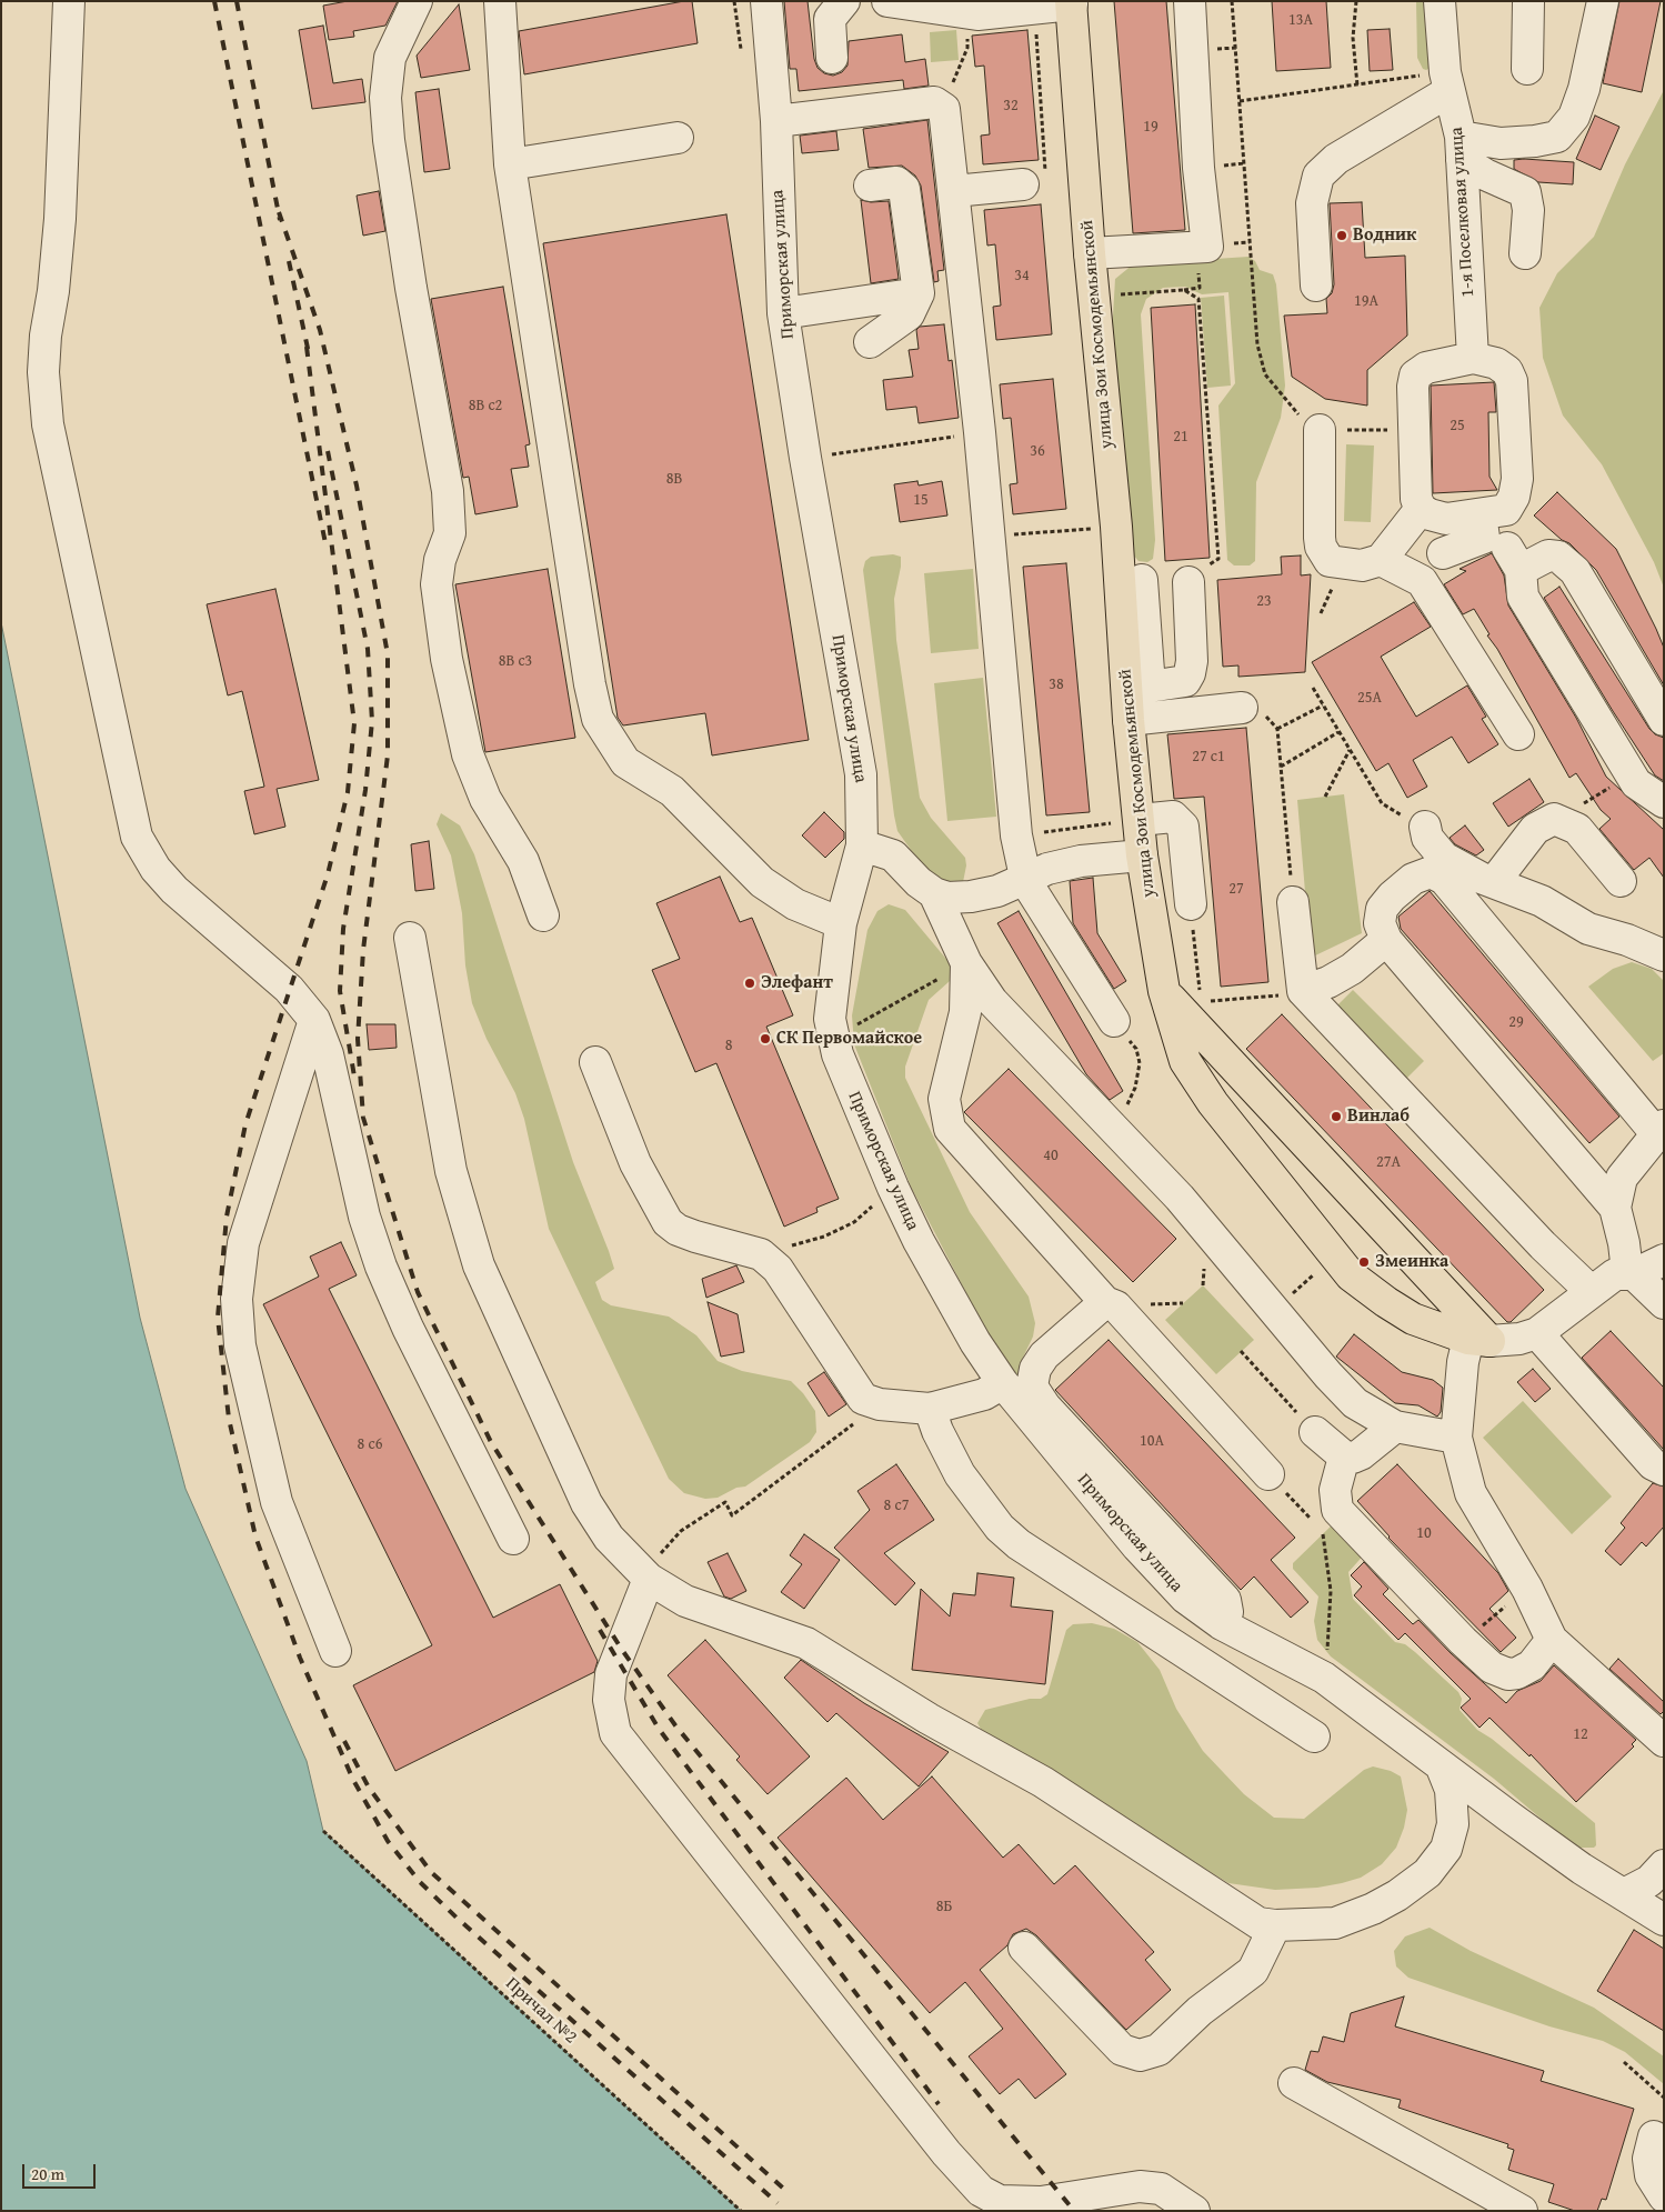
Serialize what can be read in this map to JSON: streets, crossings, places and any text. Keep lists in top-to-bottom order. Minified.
{"streets":{"main road":["улица Зои Космодемьянской"],"street":["1-я Поселковая улица","Приморская улица"],"path":["Причал №2"]},"places":["Водник","Элефант","СК Первомайское","Винлаб","Змеинка"],"house_numbers":["13А","32","19","34","19А","8В с2","25","21","36","8В","15","23","8В с3","38","25А","27 с1","27","29","8","40","27А","10А","8 с6","8 с7","10","12","8Б"],"scale_bar":"20 m"}
